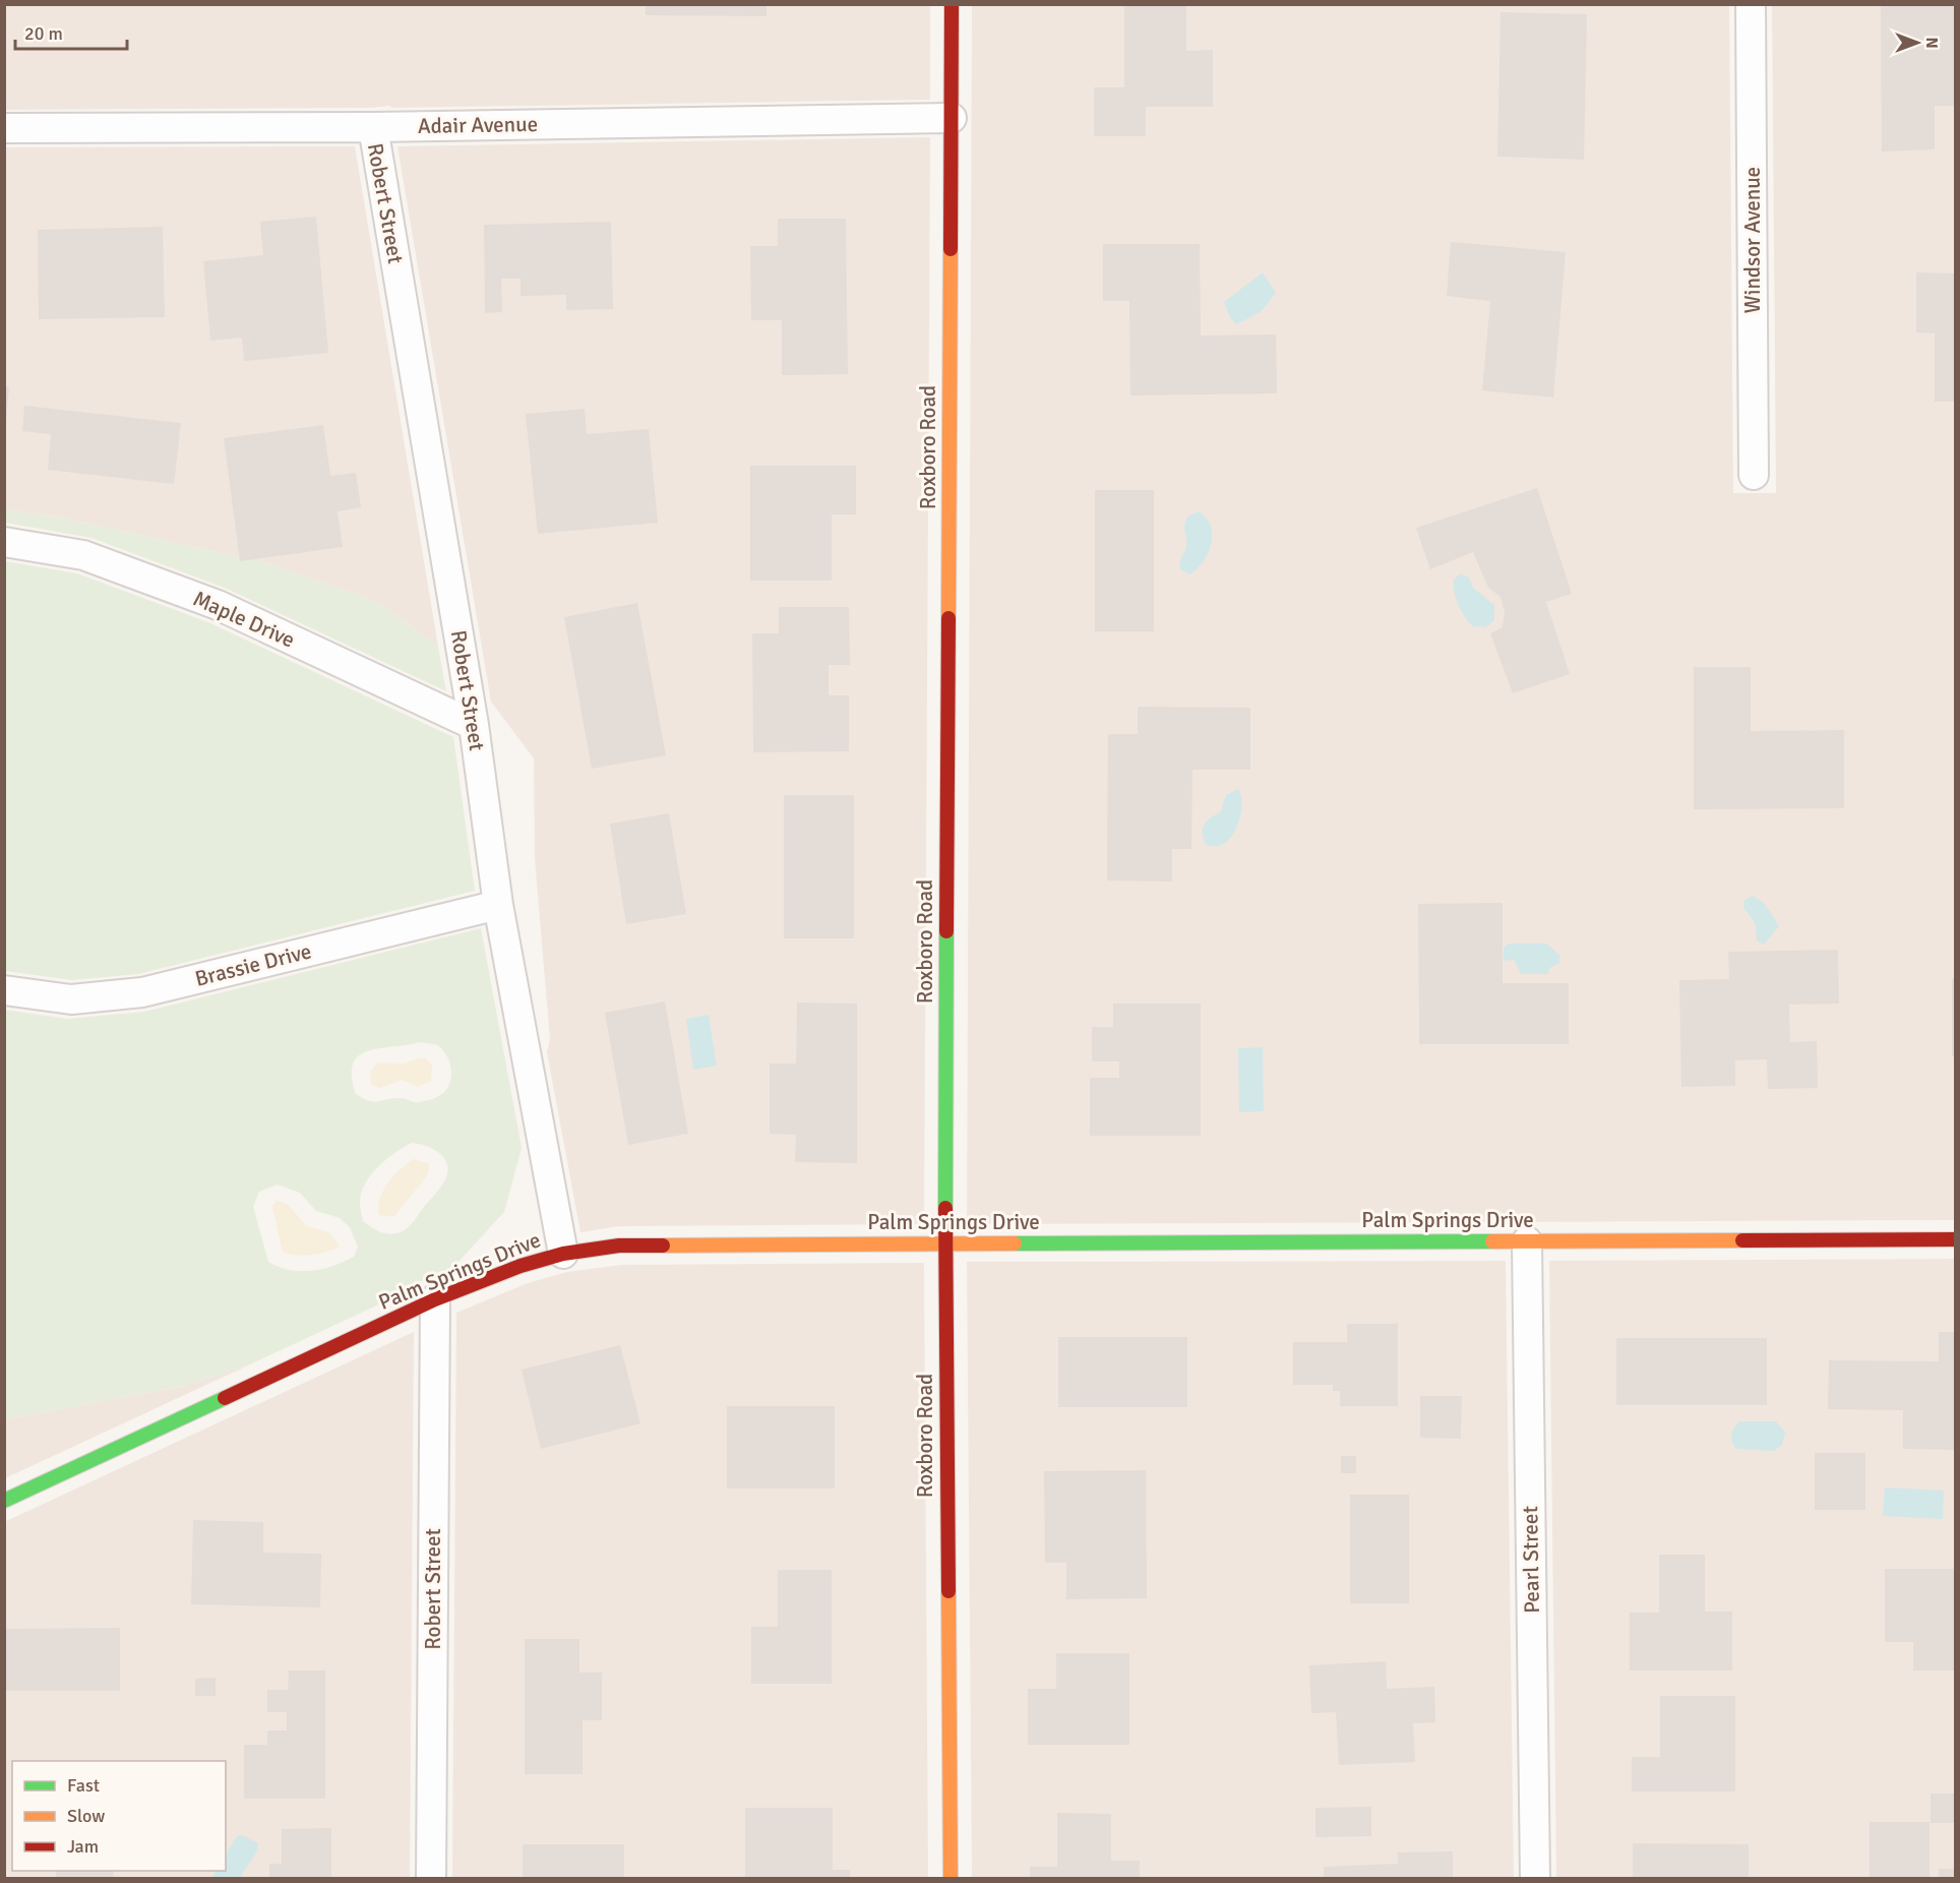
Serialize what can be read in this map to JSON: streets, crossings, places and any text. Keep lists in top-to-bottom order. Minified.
{"streets":{"street":["Adair Avenue","Robert Street","Windsor Avenue","Roxboro Road","Maple Drive","Brassie Drive","Palm Springs Drive","Pearl Street"]},"crossings":[["Adair Avenue","Robert Street"],["Adair Avenue","Roxboro Road"],["Robert Street","Maple Drive"],["Robert Street","Brassie Drive"],["Robert Street","Palm Springs Drive"],["Roxboro Road","Palm Springs Drive"],["Palm Springs Drive","Pearl Street"]],"legend":["Fast","Slow","Jam"],"scale_bar":"20 m","north":"right"}
